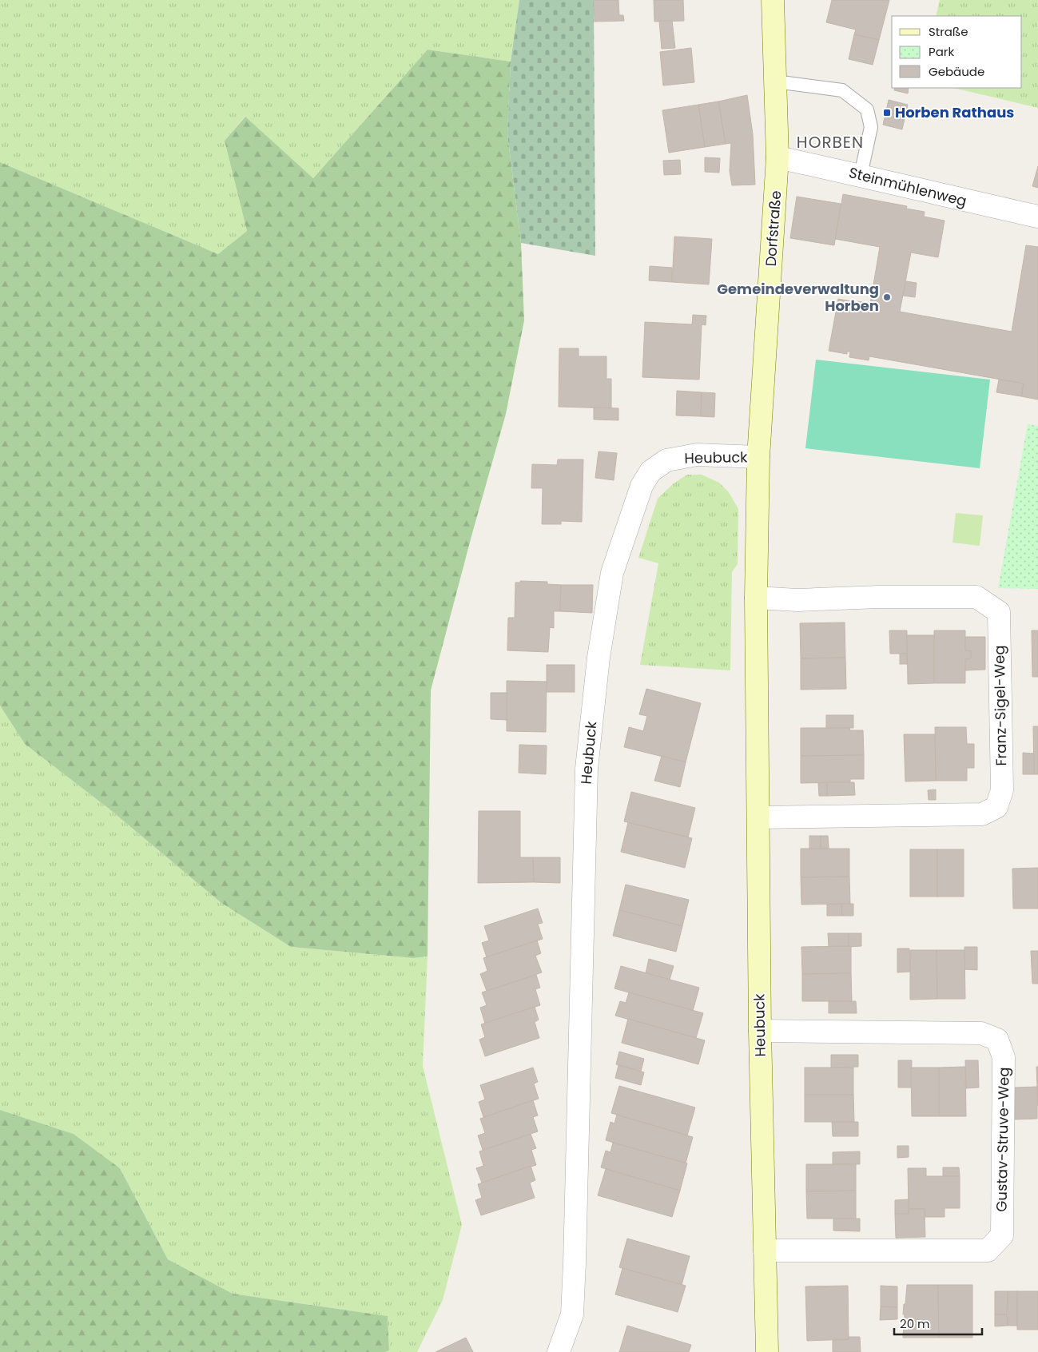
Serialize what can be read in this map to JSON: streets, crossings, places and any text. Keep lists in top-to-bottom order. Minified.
{"streets":{"street":["Steinmühlenweg","Dorfstraße","Heubuck","Franz-Sigel-Weg","Gustav-Struve-Weg"]},"crossings":[["Steinmühlenweg","Dorfstraße"],["Dorfstraße","Heubuck"],["Heubuck","Franz-Sigel-Weg"],["Heubuck","Gustav-Struve-Weg"]],"districts":["HORBEN"],"places":{"transit":["Horben Rathaus"],"other":["Gemeindeverwaltung Horben"]},"legend":["Straße","Park","Gebäude"],"scale_bar":"20 m"}
